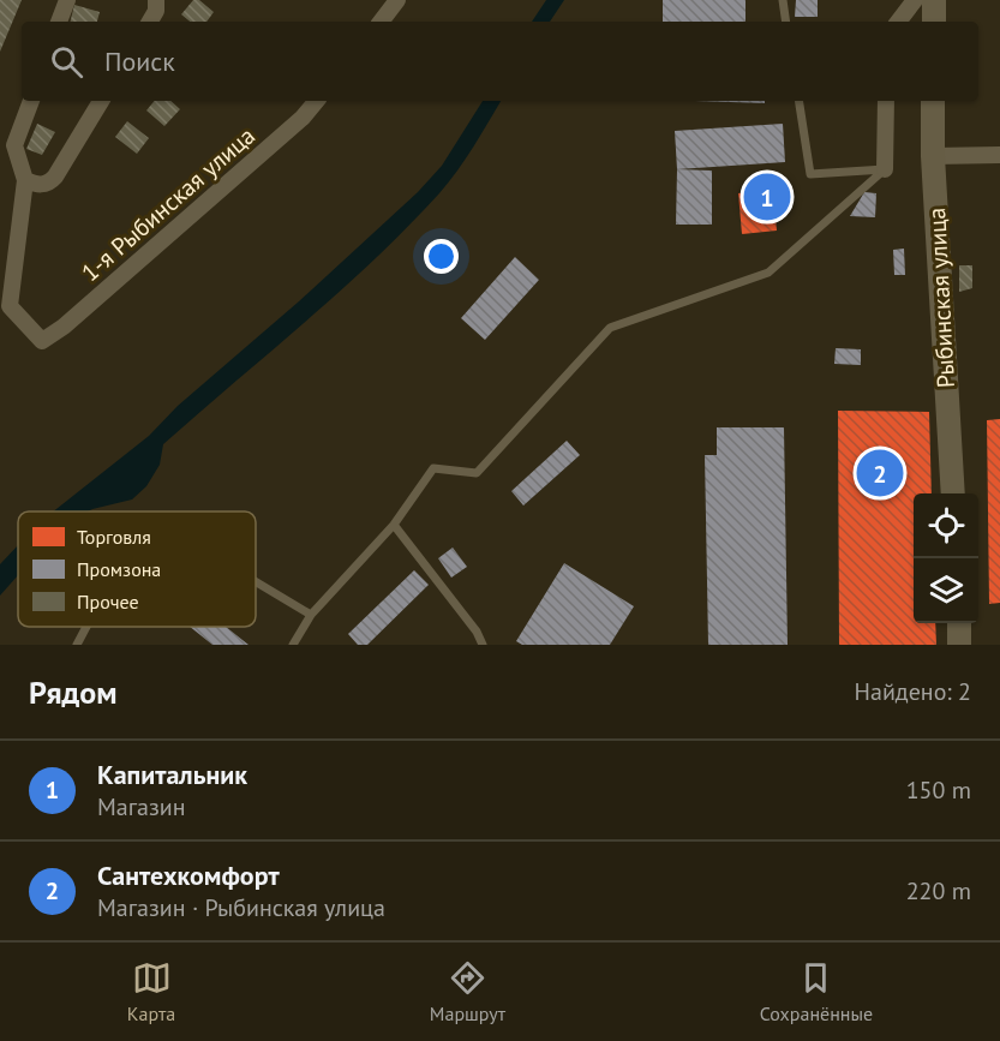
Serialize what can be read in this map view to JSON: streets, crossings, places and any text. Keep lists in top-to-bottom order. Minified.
{"streets":{"main road":["Рыбинская улица"],"street":["1-я Рыбинская улица"]},"legend":["Торговля","Промзона","Прочее"],"page":{"search":"Поиск","pins":["1","2"],"heading":["Рядом","Найдено: 2"],"list":[{"mark":"1","name":"Капитальник","note":"Магазин","value":"150 m"},{"mark":"2","name":"Сантехкомфорт","note":"Магазин · Рыбинская улица","value":"220 m"}],"nav":["Карта","Маршрут","Сохранённые"]}}
